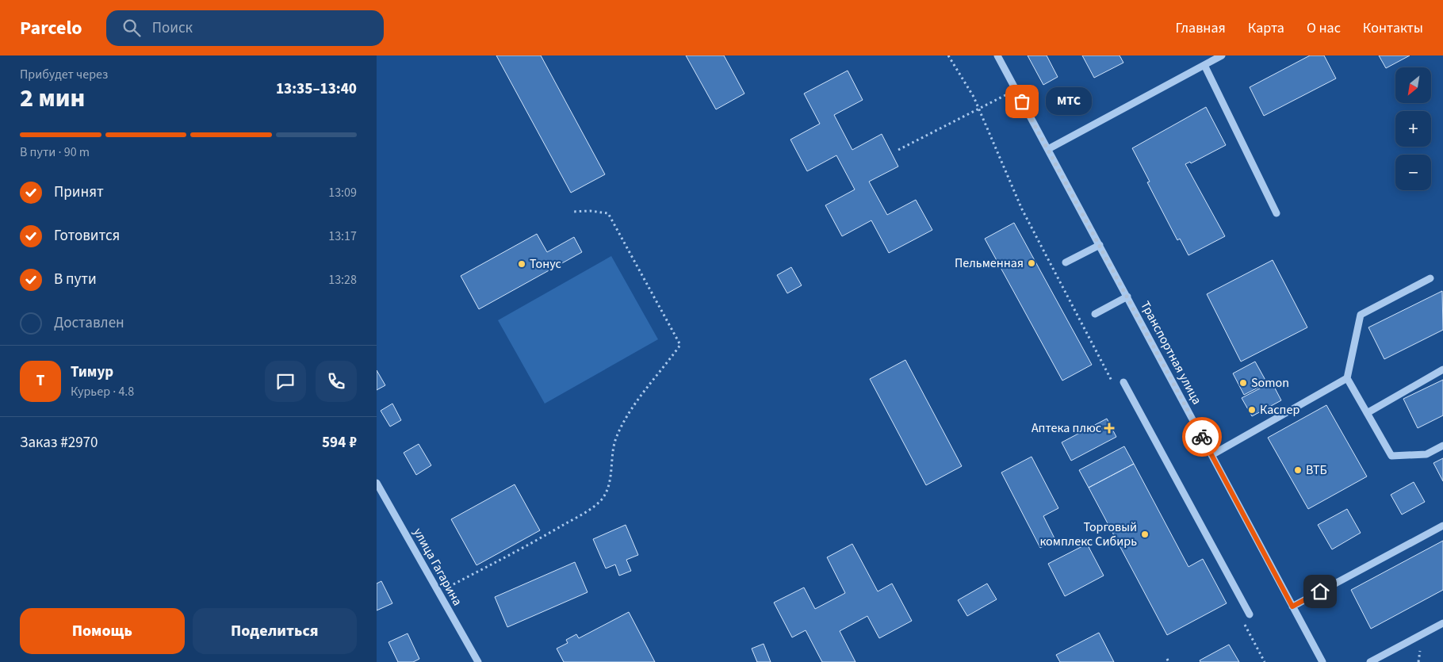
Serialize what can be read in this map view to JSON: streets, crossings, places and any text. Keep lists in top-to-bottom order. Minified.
{"streets":{"street":["Транспортная улица","улица Гагарина"]},"places":{"other":["МТС","Пельменная","Тонус","Somon","Каспер","ВТБ","Торговый комплекс Сибирь"],"health":["Аптека плюс"]},"north":"bottom left","page":{"header":"Parcelo","search":"Поиск","nav":["Главная","Карта","О нас","Контакты"],"heading":["2 мин","Прибудет через","13:35–13:40"],"panel":["Тимур","Курьер · 4.8","Заказ #2970","594 ₽"],"map_buttons":["+","−"],"bubble":"МТС","bar":"В пути · 90 m","list":[["Принят","13:09"],["Готовится","13:17"],["В пути","13:28"],"Доставлен"],"round":"Т","buttons":["Помощь","Поделиться"]}}
